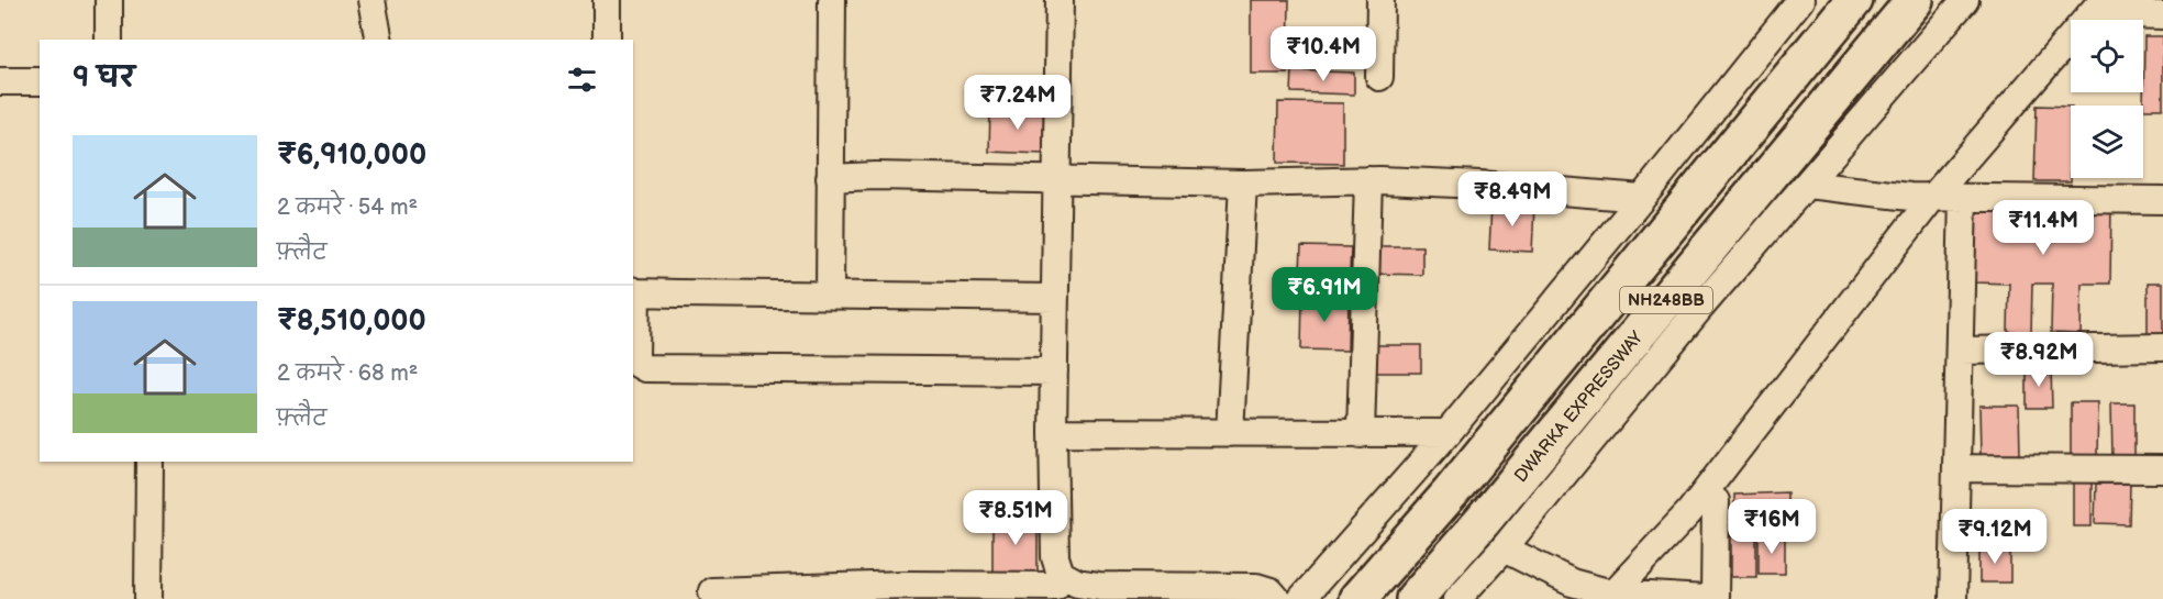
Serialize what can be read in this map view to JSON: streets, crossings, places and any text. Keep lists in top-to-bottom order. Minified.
{"streets":{"highway":["NH248BB","DWARKA EXPRESSWAY"]},"page":{"price":["₹10.4M","₹7.24M","₹8.49M","₹11.4M","₹6.91M","₹8.92M","₹8.51M","₹16M","₹9.12M"],"heading":"9 घर","list":[{"name":"₹6,910,000","note":"2 कमरे · 54 m² · फ़्लैट"},{"name":"₹8,510,000","note":"2 कमरे · 68 m² · फ़्लैट"}]}}
